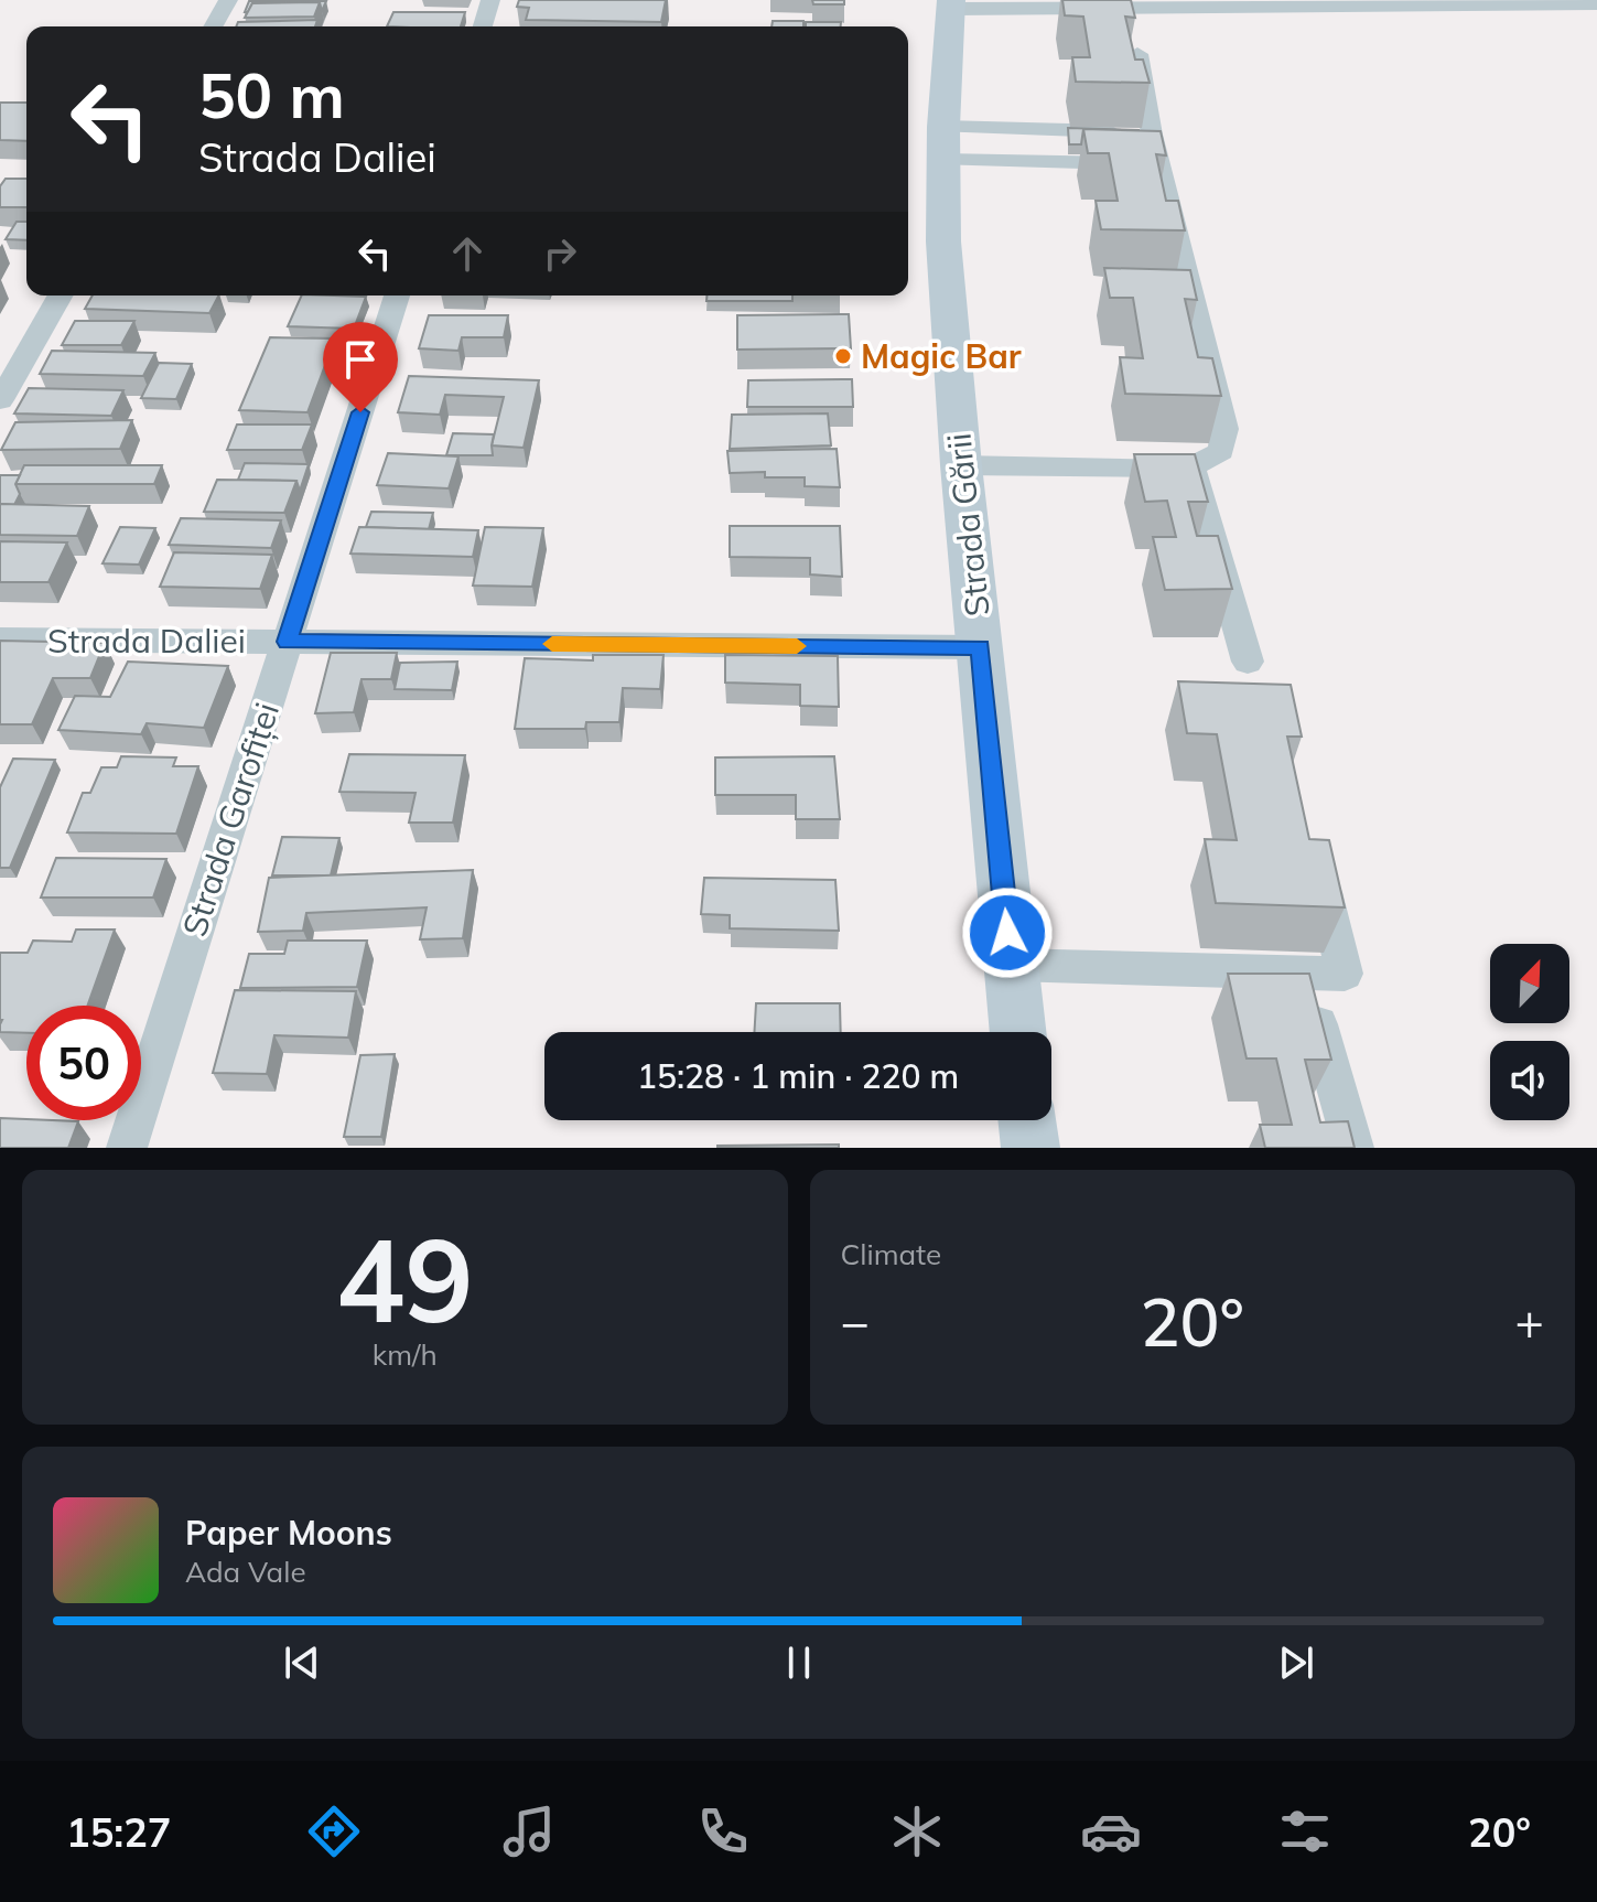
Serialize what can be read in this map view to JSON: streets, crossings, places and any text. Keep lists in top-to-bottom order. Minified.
{"streets":{"main road":["Strada Gării"],"street":["Strada Daliei","Strada Garofiței"]},"crossings":[["Strada Gării","Strada Daliei"],["Strada Daliei","Strada Garofiței"]],"places":["Magic Bar"],"north":"top right","page":{"turn":["50 m","Strada Daliei"],"limit":"50","trip":"15:28 · 1 min · 220 m","tile":[["49","km/h"],"Climate"],"heat":["−","20°","+"],"song":["Paper Moons","Ada Vale"],"tabs":["15:27","20°"]}}
